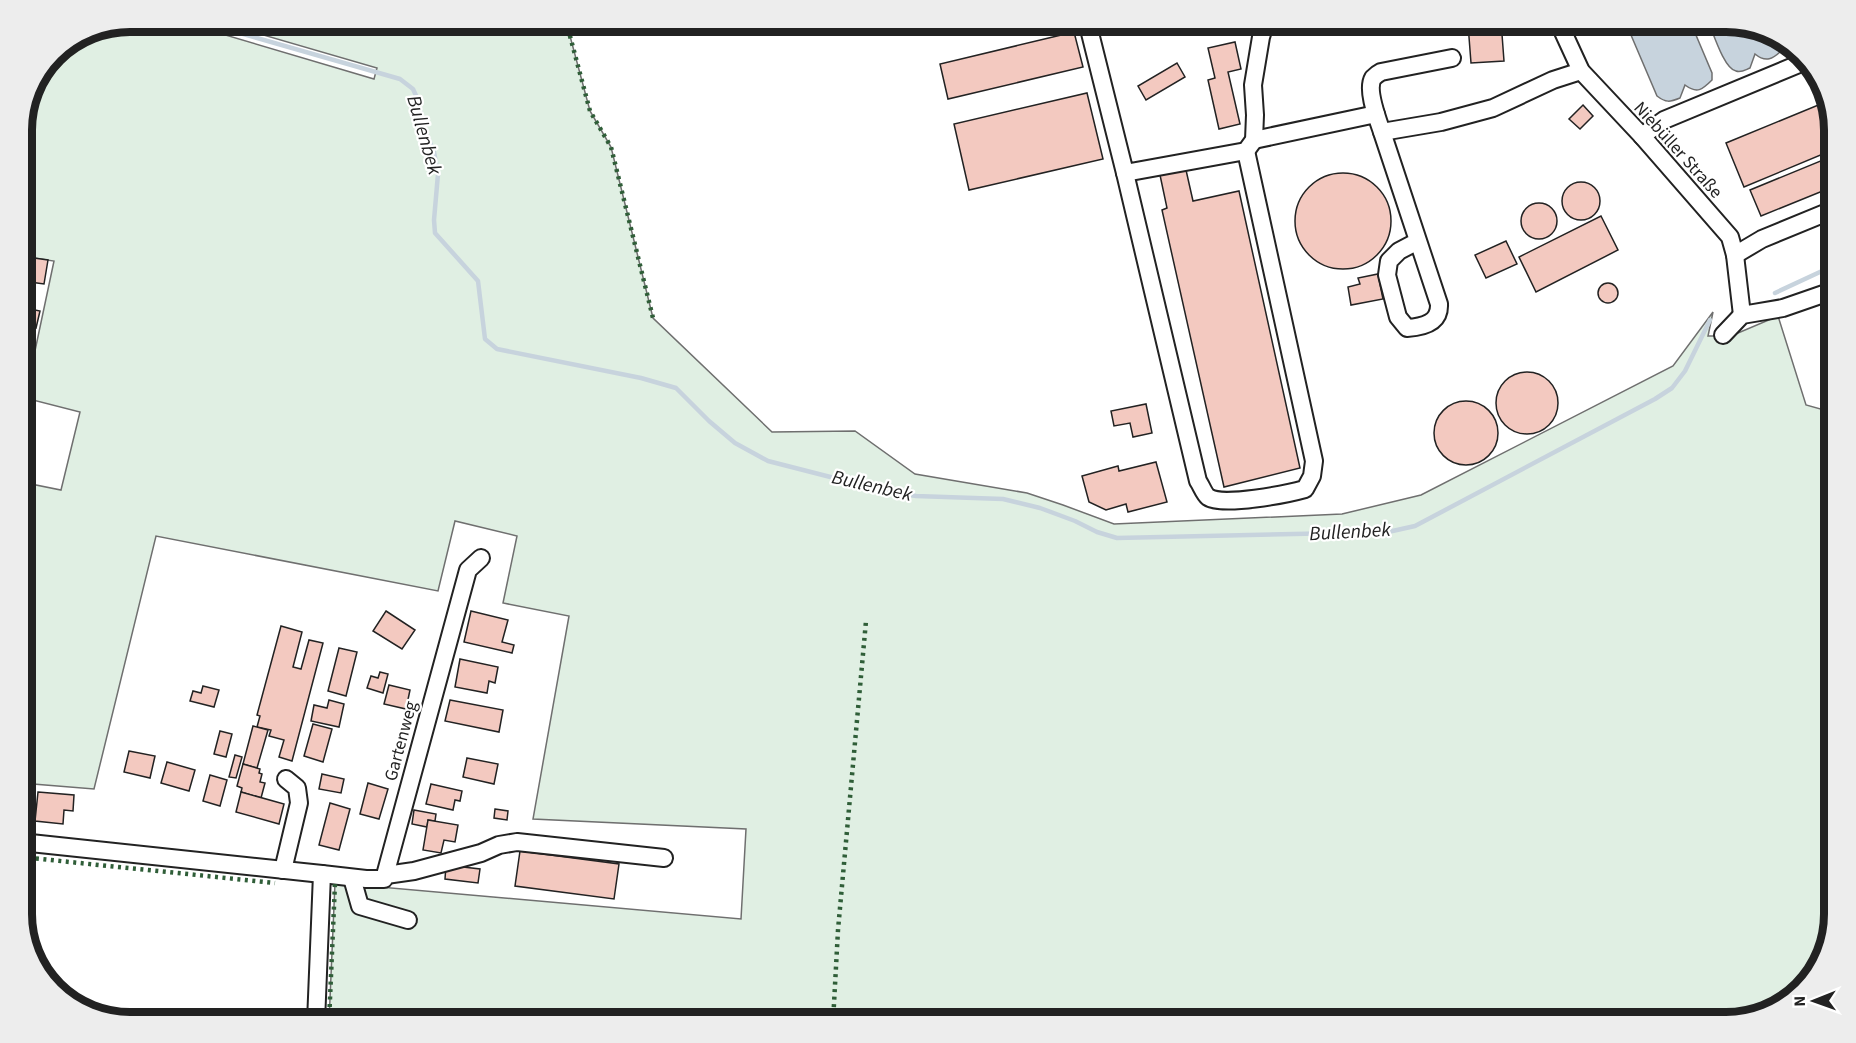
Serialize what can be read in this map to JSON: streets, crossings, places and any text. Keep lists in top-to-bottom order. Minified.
{"streets":{"street":["Niebüller Straße","Gartenweg"]},"water":["Bullenbek"],"north":"left"}
